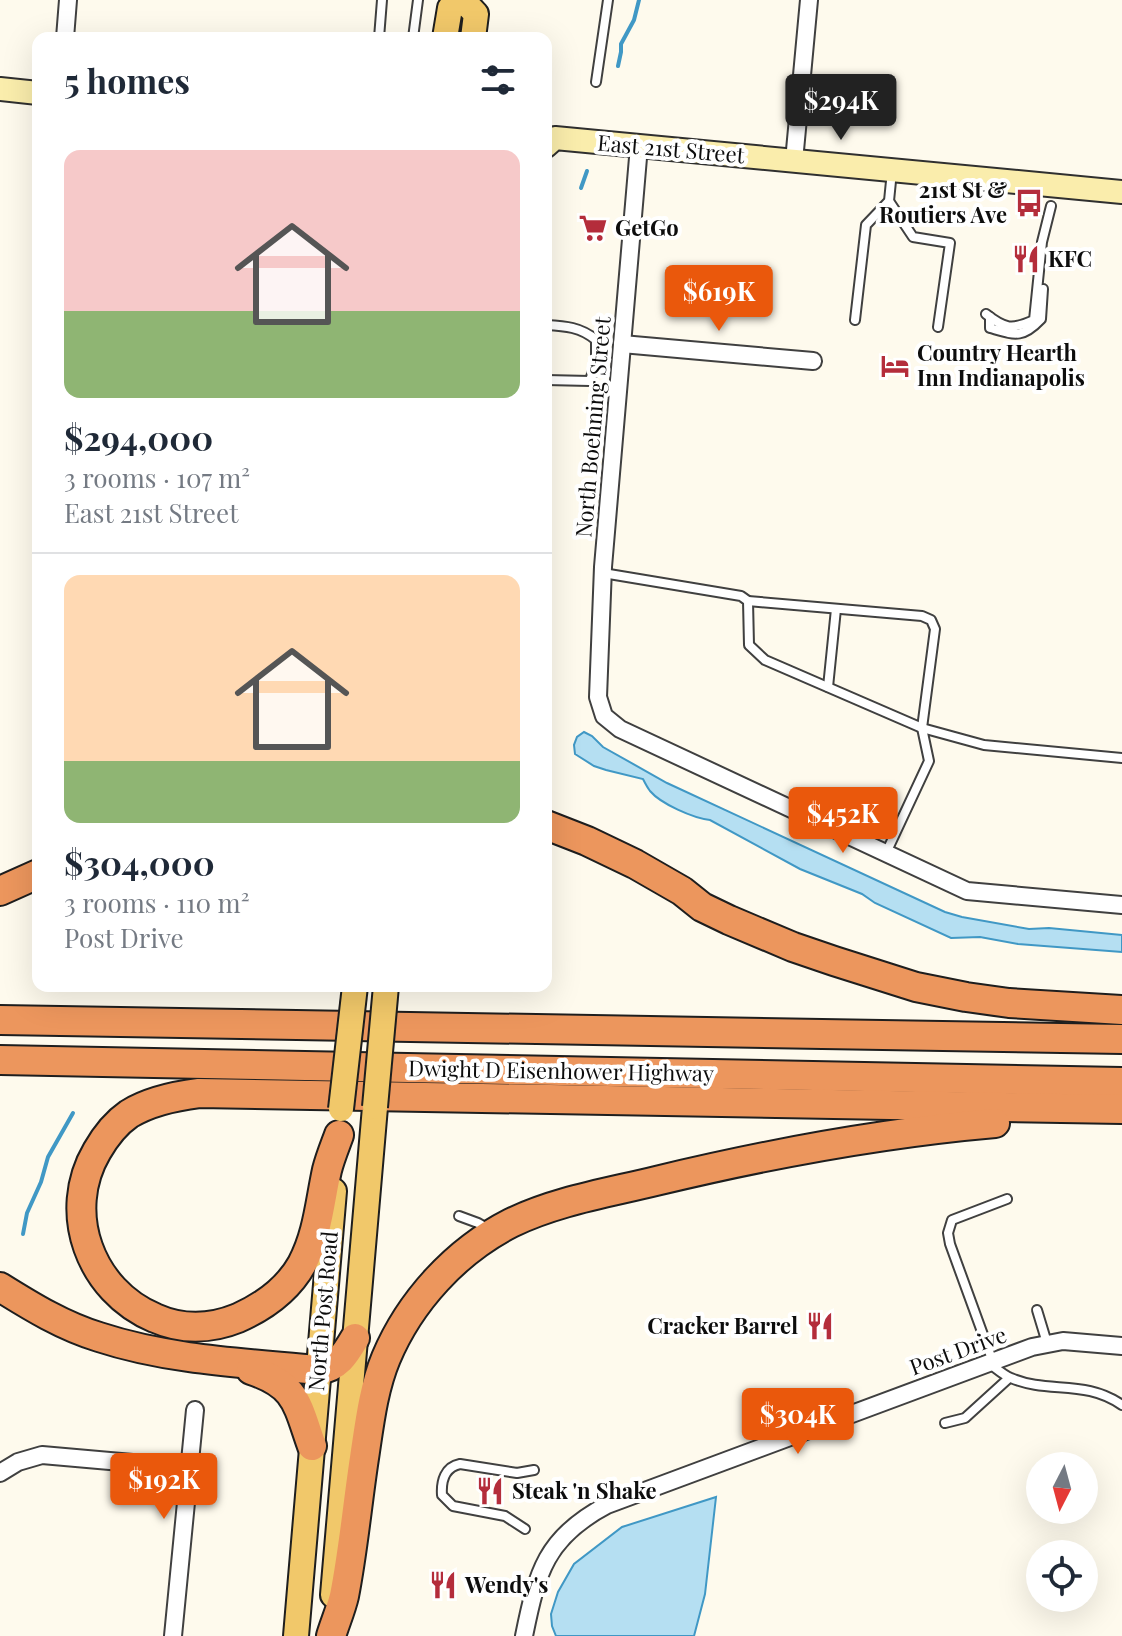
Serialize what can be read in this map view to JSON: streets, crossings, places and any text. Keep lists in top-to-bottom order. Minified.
{"streets":{"highway":["Dwight D Eisenhower Highway"],"main road":["East 21st Street","North Post Road"],"street":["North Boehning Street","Post Drive"]},"crossings":[["East 21st Street","North Boehning Street"]],"places":{"bus stop":["21st St & Routiers Ave"],"supermarket":["GetGo"],"restaurant":["KFC","Cracker Barrel","Steak 'n Shake","Wendy's"],"hotel":["Country Hearth Inn Indianapolis"]},"north":"bottom","page":{"heading":"5 homes","price":["$294K","$619K","$452K","$304K","$192K"],"list":[{"name":"$294,000","note":"3 rooms · 107 m² · East 21st Street"},{"name":"$304,000","note":"3 rooms · 110 m² · Post Drive"}]}}
